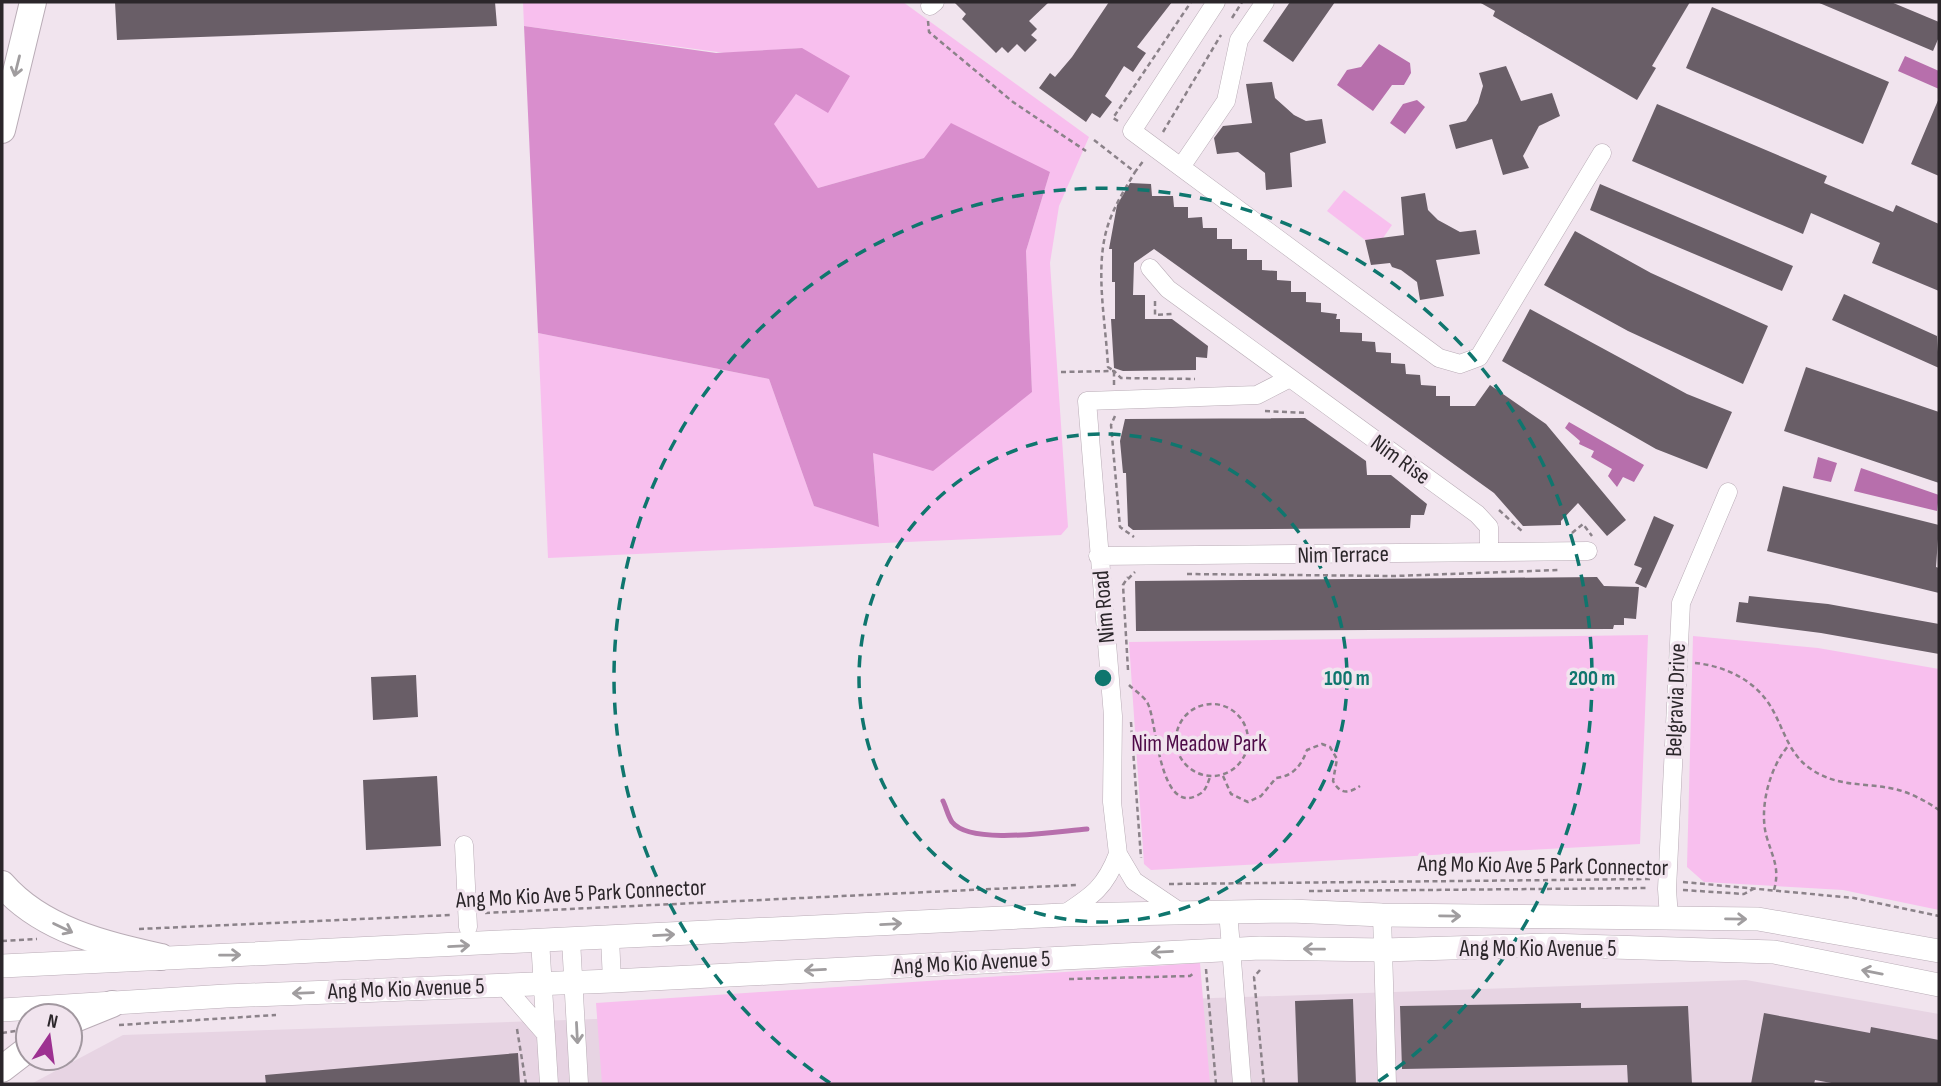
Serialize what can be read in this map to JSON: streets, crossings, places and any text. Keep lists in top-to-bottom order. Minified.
{"streets":{"main road":["Ang Mo Kio Avenue 5"],"street":["Nim Rise","Nim Terrace","Nim Road","Belgravia Drive"],"path":["Ang Mo Kio Ave 5 Park Connector"]},"crossings":[["Nim Rise","Nim Terrace"],["Nim Terrace","Nim Road"],["Belgravia Drive","Ang Mo Kio Ave 5 Park Connector"],["Belgravia Drive","Ang Mo Kio Avenue 5"]],"parks":["Nim Meadow Park"],"north":"top","rings":["100 m","200 m"]}
